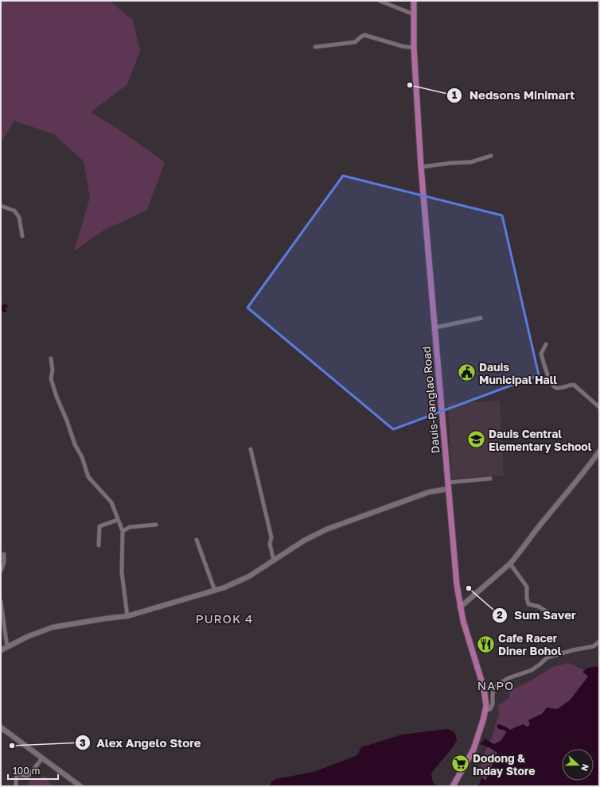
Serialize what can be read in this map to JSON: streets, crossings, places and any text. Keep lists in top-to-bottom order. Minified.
{"streets":{"main road":["Dauis-Panglao Road"]},"districts":["PUROK 4","NAPO"],"places":{"other":["Nedsons Minimart","Sum Saver","Alex Angelo Store"],"public building":["Dauis Municipal Hall"],"school or university":["Dauis Central Elementary School"],"restaurant":["Cafe Racer Diner Bohol"],"supermarket":["Dodong & Inday Store"]},"scale_bar":"100 m","north":"right"}
